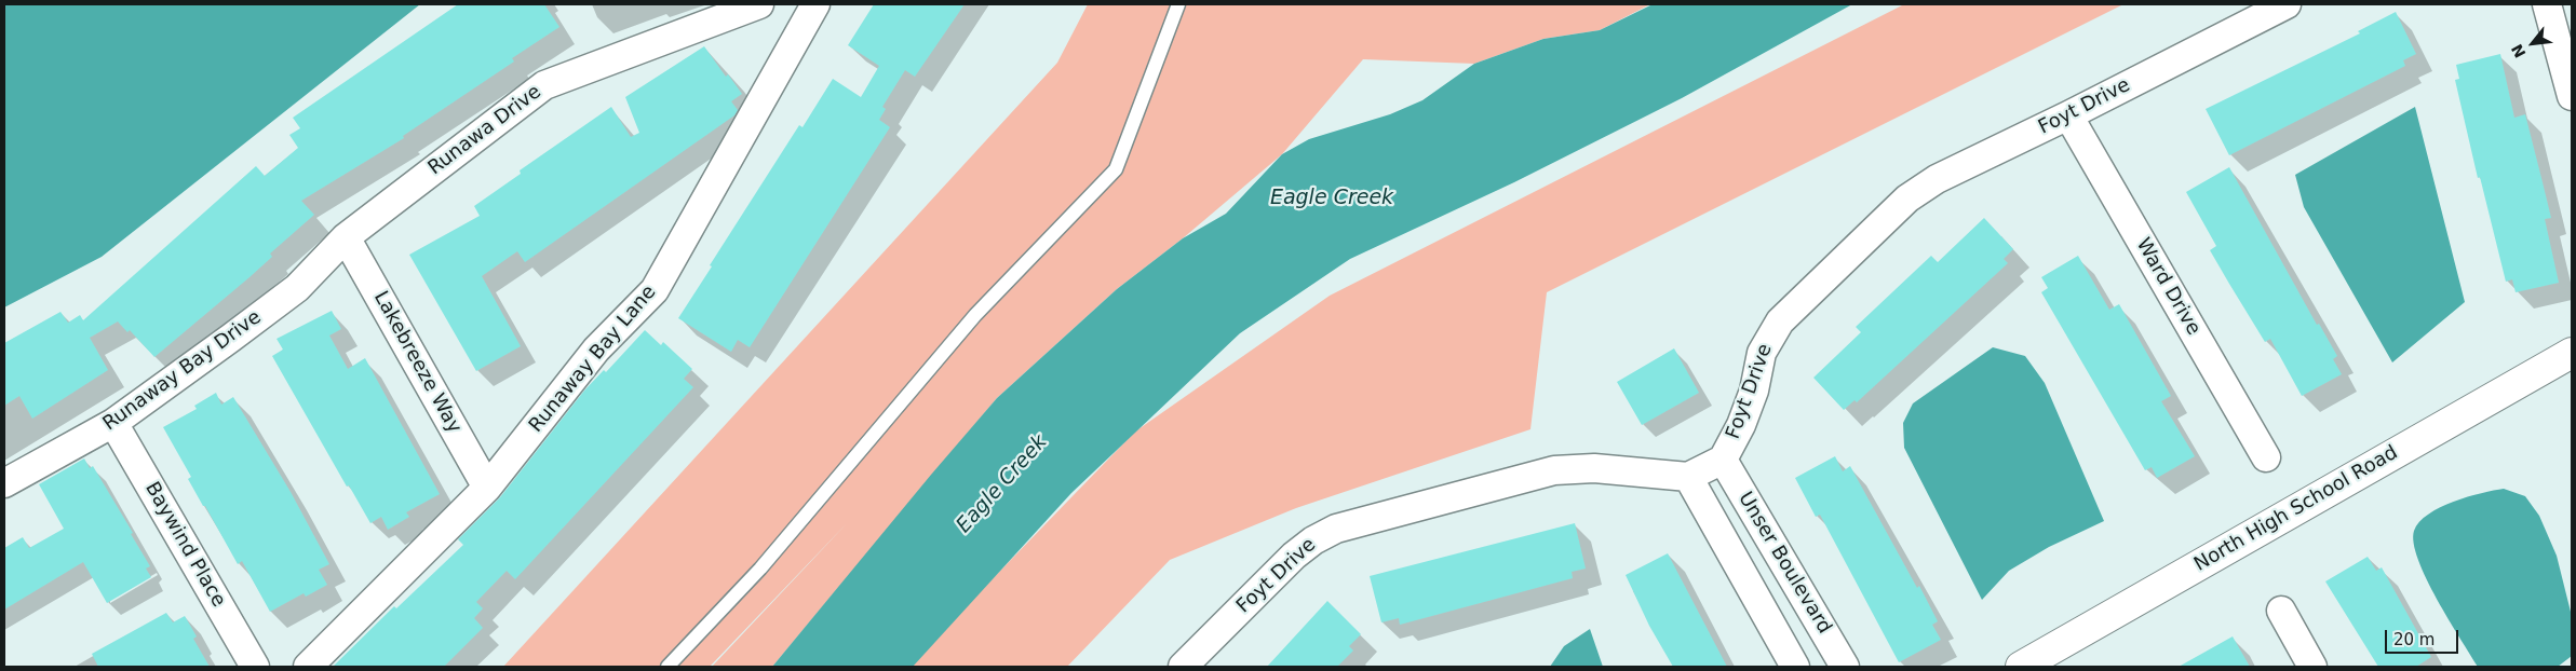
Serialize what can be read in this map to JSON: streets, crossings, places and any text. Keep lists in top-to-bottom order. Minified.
{"streets":{"street":["Foyt Drive","Runawa Drive","Ward Drive","Runaway Bay Lane","Lakebreeze Way","Runaway Bay Drive","North High School Road","Baywind Place","Unser Boulevard"]},"crossings":[["Foyt Drive","Ward Drive"],["Foyt Drive","Unser Boulevard"],["Runawa Drive","Lakebreeze Way"],["Runawa Drive","Runaway Bay Drive"],["Runaway Bay Lane","Lakebreeze Way"],["Lakebreeze Way","Runaway Bay Drive"],["Runaway Bay Drive","Baywind Place"]],"water":["Eagle Creek"],"scale_bar":"20 m","north":"bottom left"}
